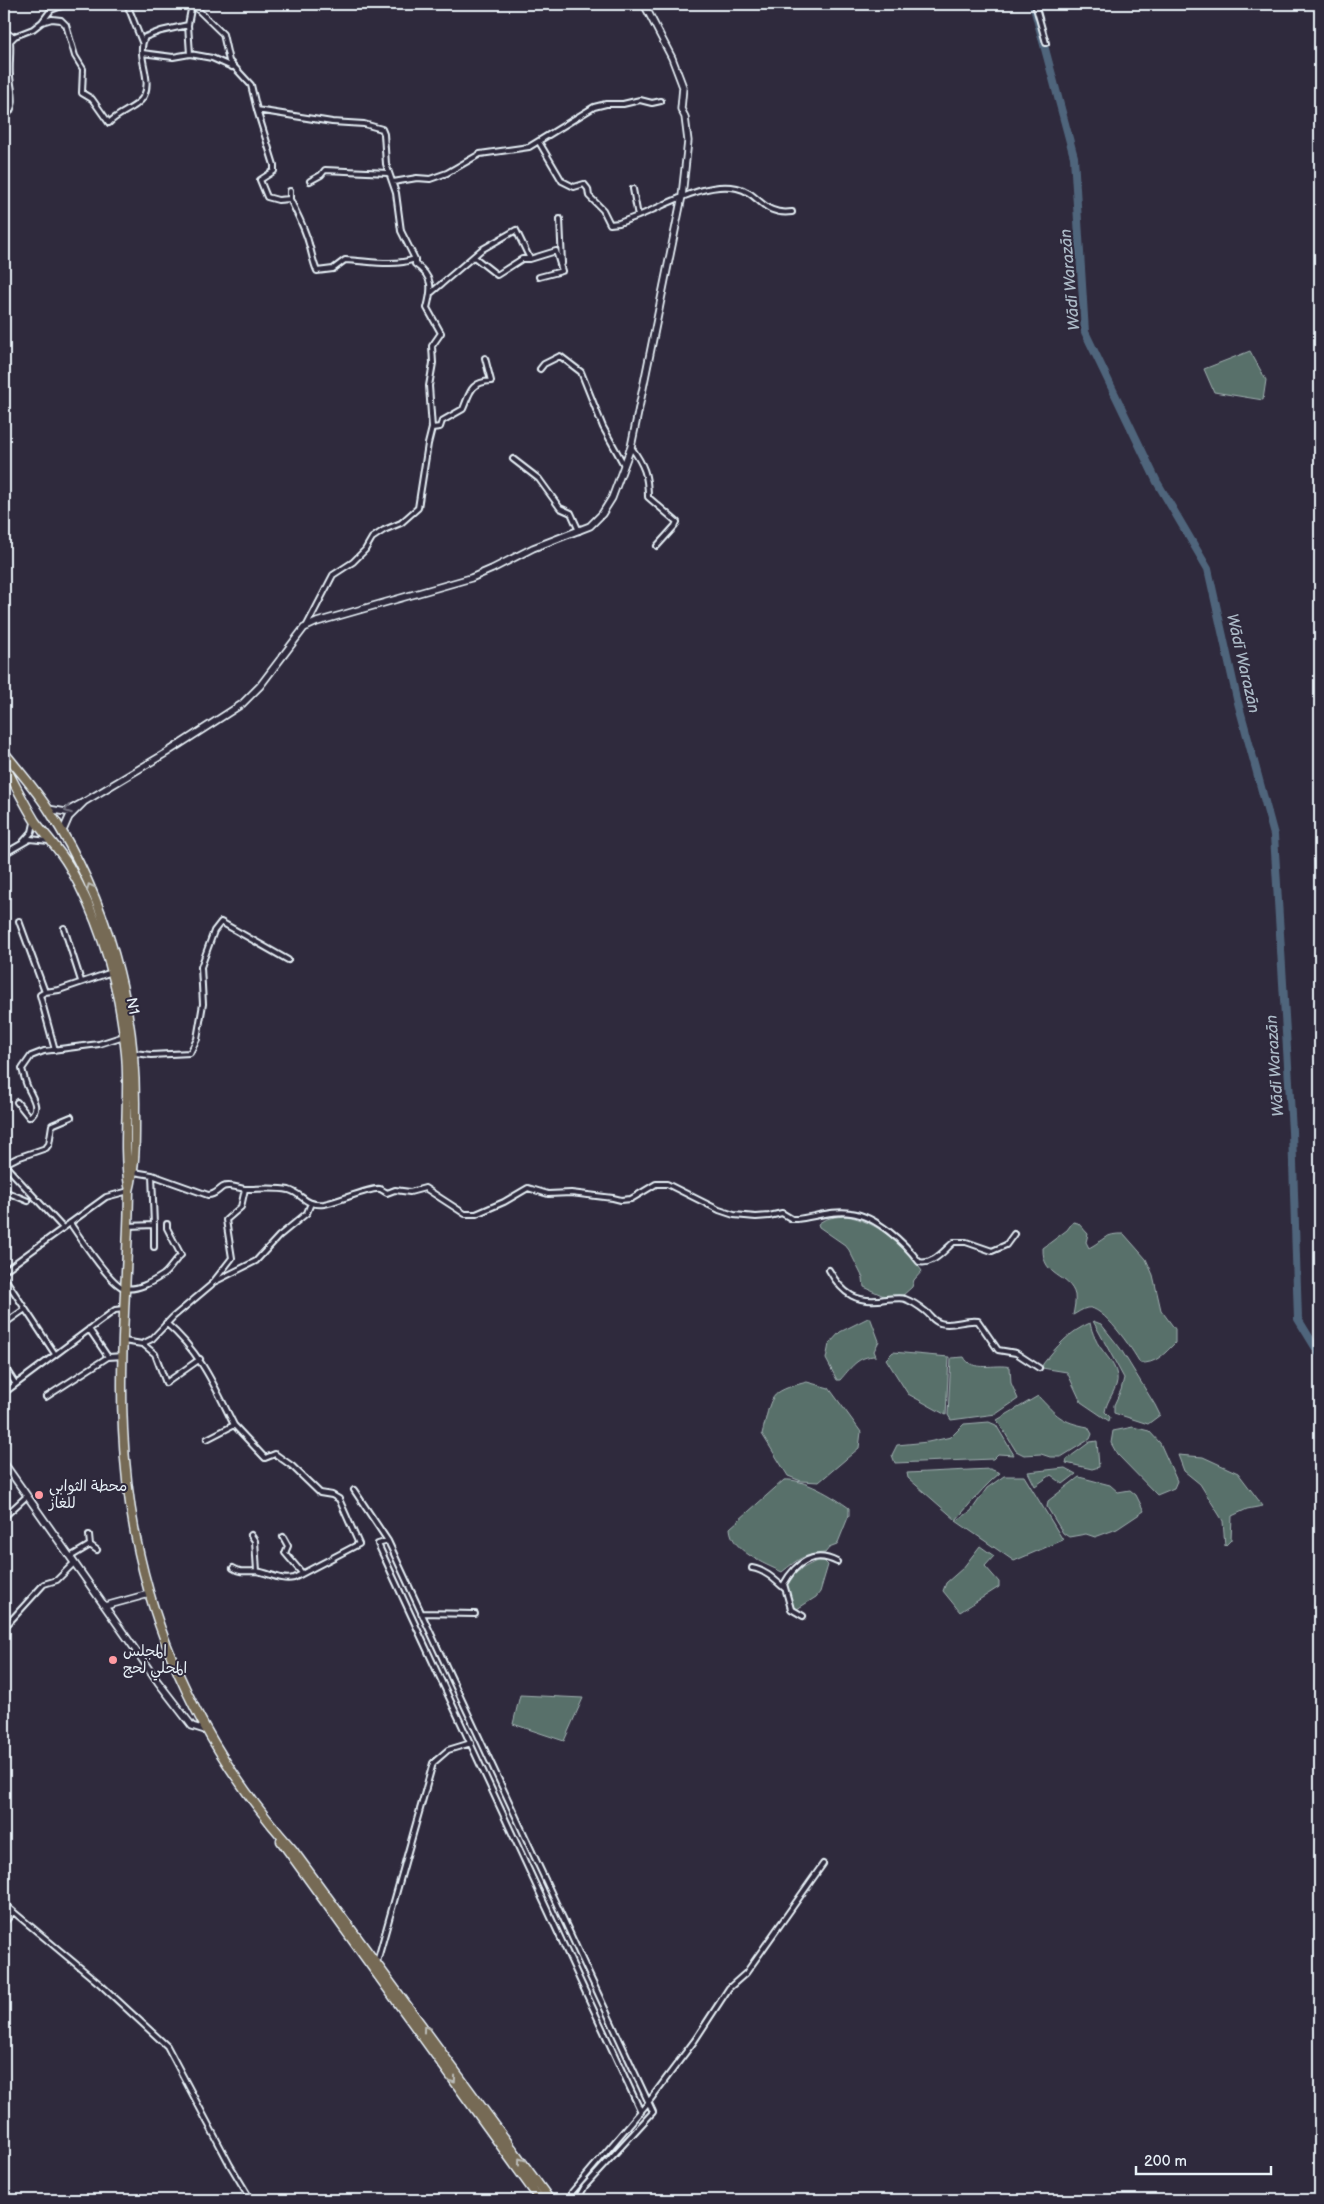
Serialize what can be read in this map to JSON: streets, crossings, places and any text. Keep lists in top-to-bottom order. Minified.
{"streets":{"highway":["N1"]},"water":["Wādī Warazān"],"places":["محطة الثوابي للغاز","المجلس المحلي لحج"],"scale_bar":"200 m"}
